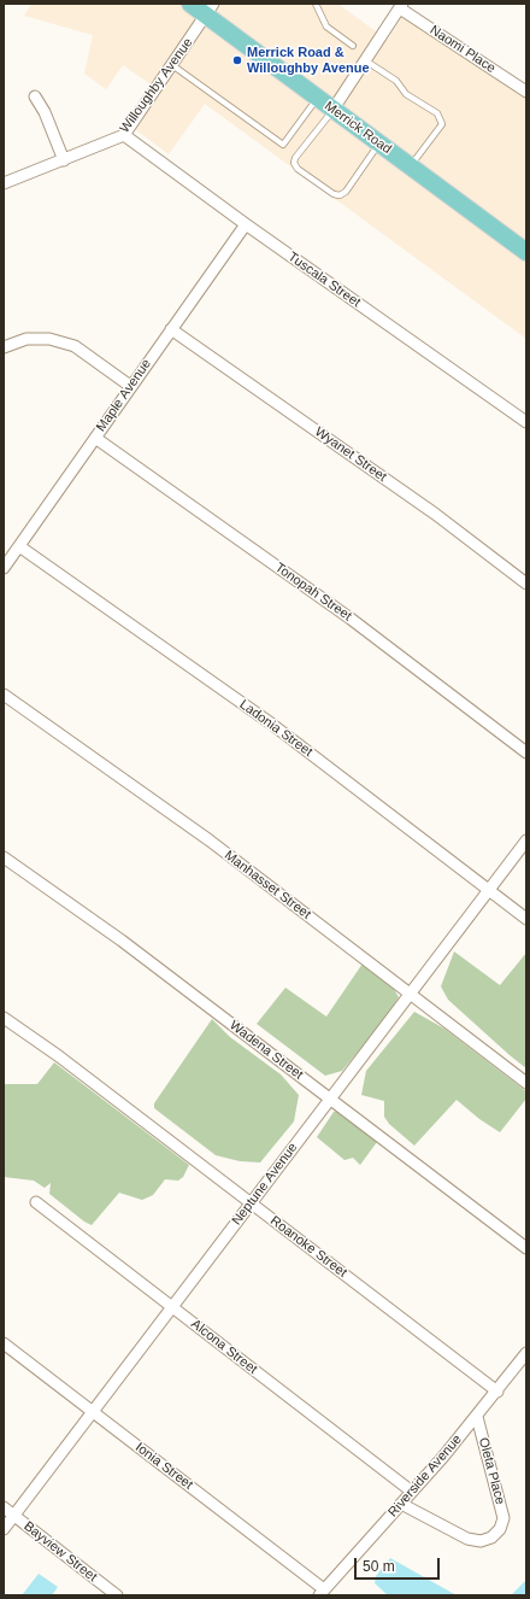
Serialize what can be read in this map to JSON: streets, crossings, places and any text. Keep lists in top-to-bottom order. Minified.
{"streets":{"main road":["Merrick Road"],"street":["Naomi Place","Willoughby Avenue","Tuscala Street","Maple Avenue","Wyanet Street","Tonopah Street","Ladonia Street","Manhasset Street","Wadena Street","Neptune Avenue","Roanoke Street","Alcona Street","Ionia Street","Oleta Place","Riverside Avenue","Bayview Street"]},"crossings":[["Willoughby Avenue","Merrick Road"],["Willoughby Avenue","Tuscala Street"],["Tuscala Street","Maple Avenue"],["Maple Avenue","Wyanet Street"],["Maple Avenue","Tonopah Street"],["Maple Avenue","Ladonia Street"],["Ladonia Street","Neptune Avenue"],["Manhasset Street","Neptune Avenue"],["Wadena Street","Neptune Avenue"],["Neptune Avenue","Roanoke Street"],["Neptune Avenue","Alcona Street"],["Neptune Avenue","Ionia Street"],["Neptune Avenue","Bayview Street"],["Roanoke Street","Riverside Avenue"],["Alcona Street","Riverside Avenue"],["Ionia Street","Riverside Avenue"],["Oleta Place","Riverside Avenue"]],"places":["Merrick Road & Willoughby Avenue"],"scale_bar":"50 m"}
